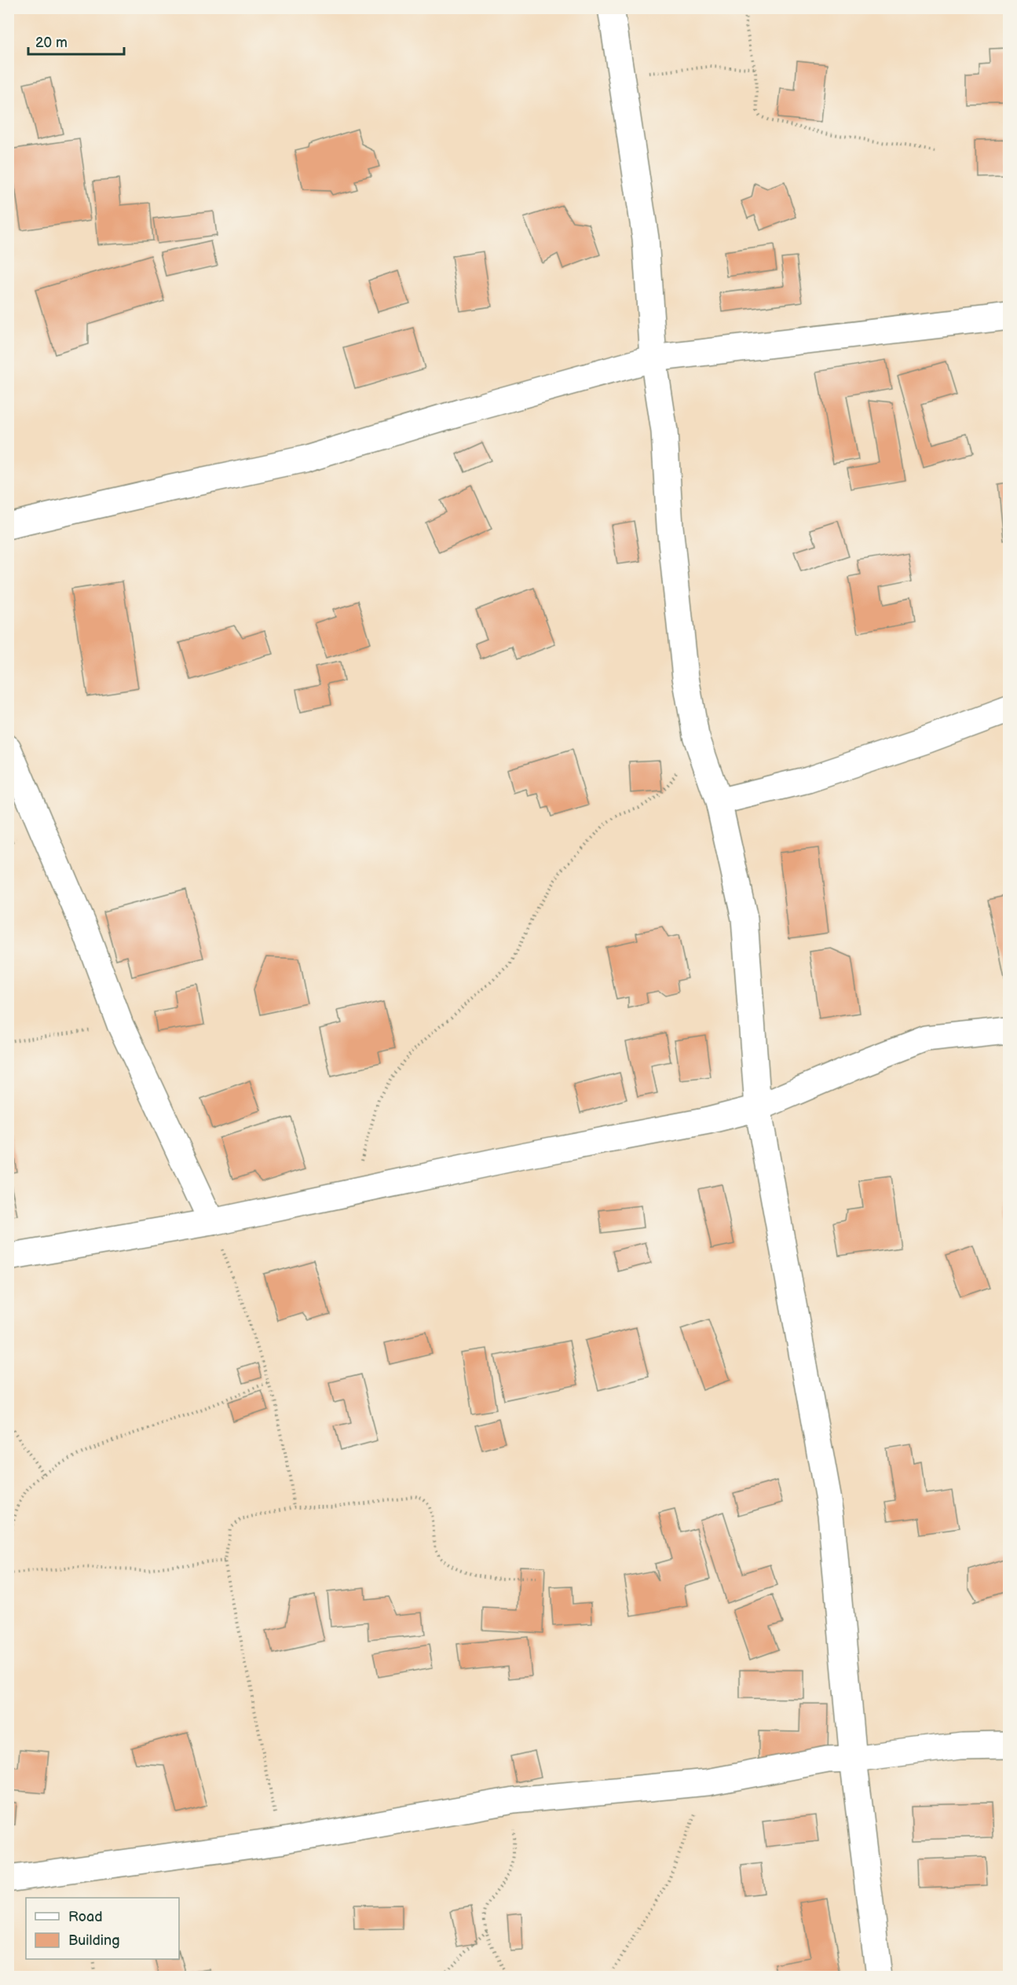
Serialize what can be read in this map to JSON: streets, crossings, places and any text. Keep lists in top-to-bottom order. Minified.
{"legend":["Road","Building"],"scale_bar":"20 m"}
